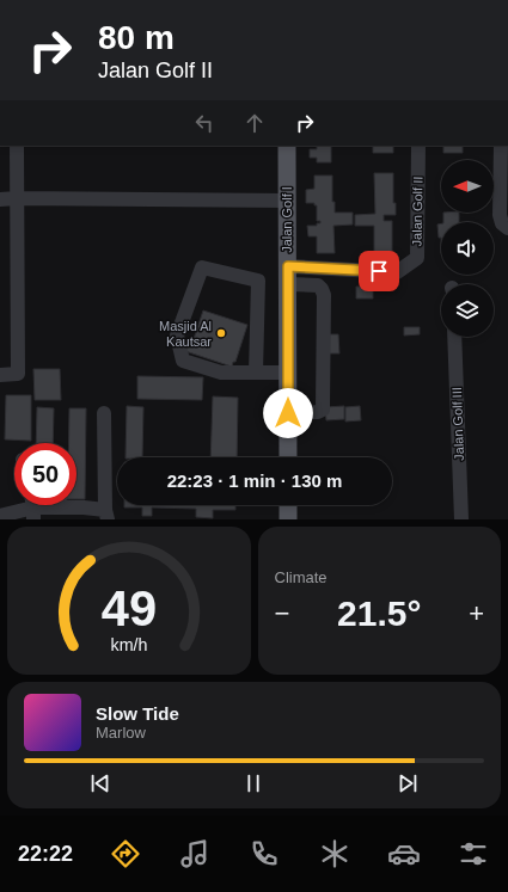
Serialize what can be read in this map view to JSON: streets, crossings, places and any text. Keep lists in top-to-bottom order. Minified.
{"streets":{"main road":["Jalan Golf I"],"street":["Jalan Golf II","Jalan Golf III"]},"crossings":[["Jalan Golf II","Jalan Golf I"]],"places":["Masjid Al Kautsar"],"north":"left","page":{"turn":["80 m","Jalan Golf II"],"limit":"50","trip":"22:23 · 1 min · 130 m","tile":"Climate","heat":["−","21.5°","+"],"song":["Slow Tide","Marlow"],"tabs":"22:22","gauge":["49","km/h"]}}
